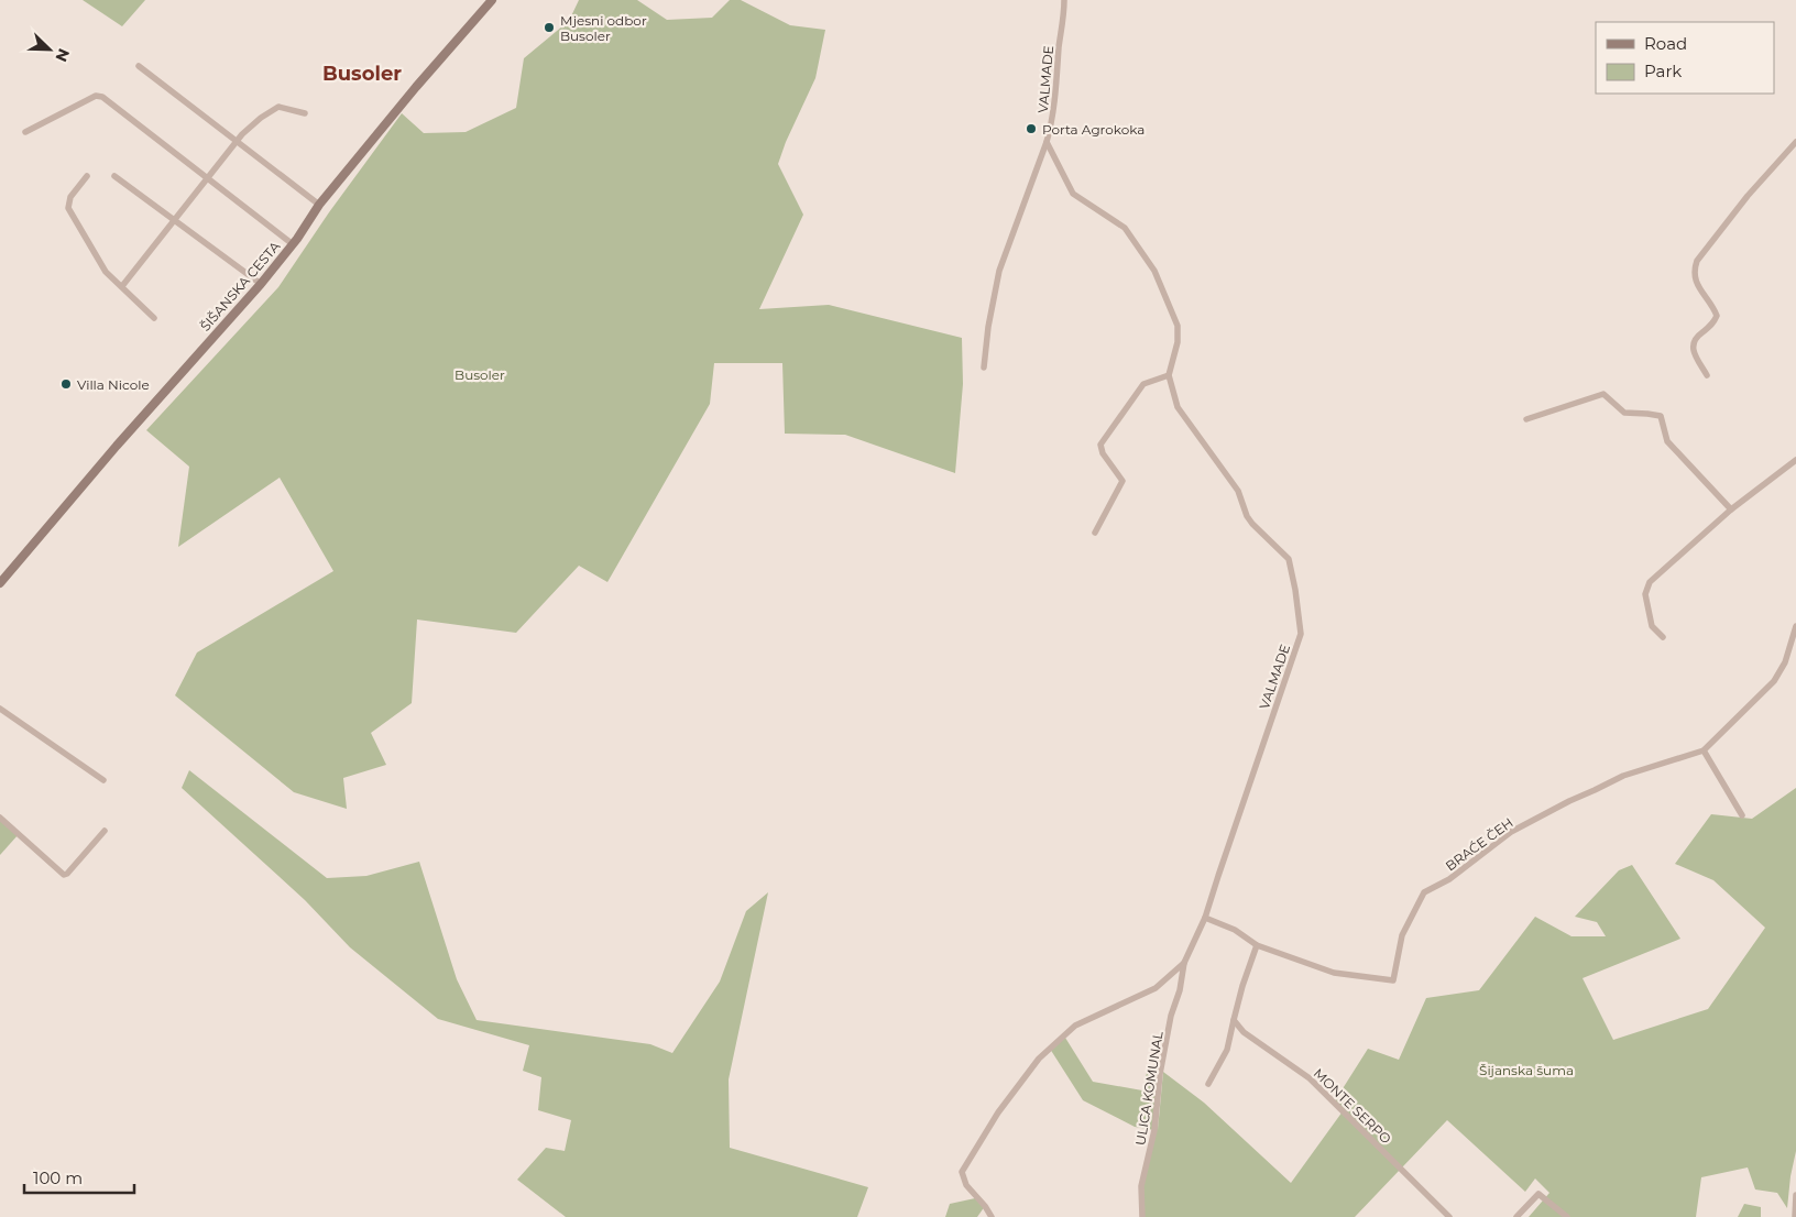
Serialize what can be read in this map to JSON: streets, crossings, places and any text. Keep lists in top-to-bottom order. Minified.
{"streets":{"main road":["ŠIŠANSKA CESTA"],"street":["VALMADE","BRAĆE ČEH","ULICA KOMUNAL","MONTE SERPO"]},"crossings":[["VALMADE","BRAĆE ČEH"],["VALMADE","ULICA KOMUNAL"],["BRAĆE ČEH","ULICA KOMUNAL"]],"districts":["Busoler"],"parks":["Busoler","Šijanska šuma"],"places":["Mjesni odbor Busoler","Porta Agrokoka","Villa Nicole"],"legend":["Road","Park"],"scale_bar":"100 m","north":"bottom right"}
